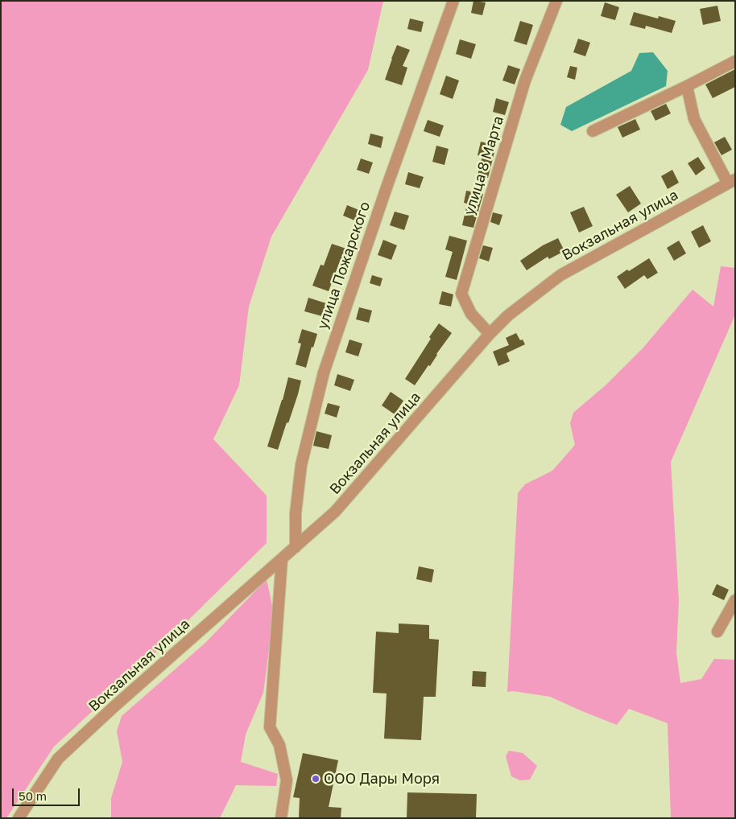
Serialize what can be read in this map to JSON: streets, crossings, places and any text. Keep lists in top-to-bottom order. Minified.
{"streets":{"street":["улица 8 Марта","Вокзальная улица","улица Пожарского"]},"crossings":[["улица 8 Марта","Вокзальная улица"],["Вокзальная улица","улица Пожарского"]],"places":["ООО Дары Моря"],"scale_bar":"50 m"}
